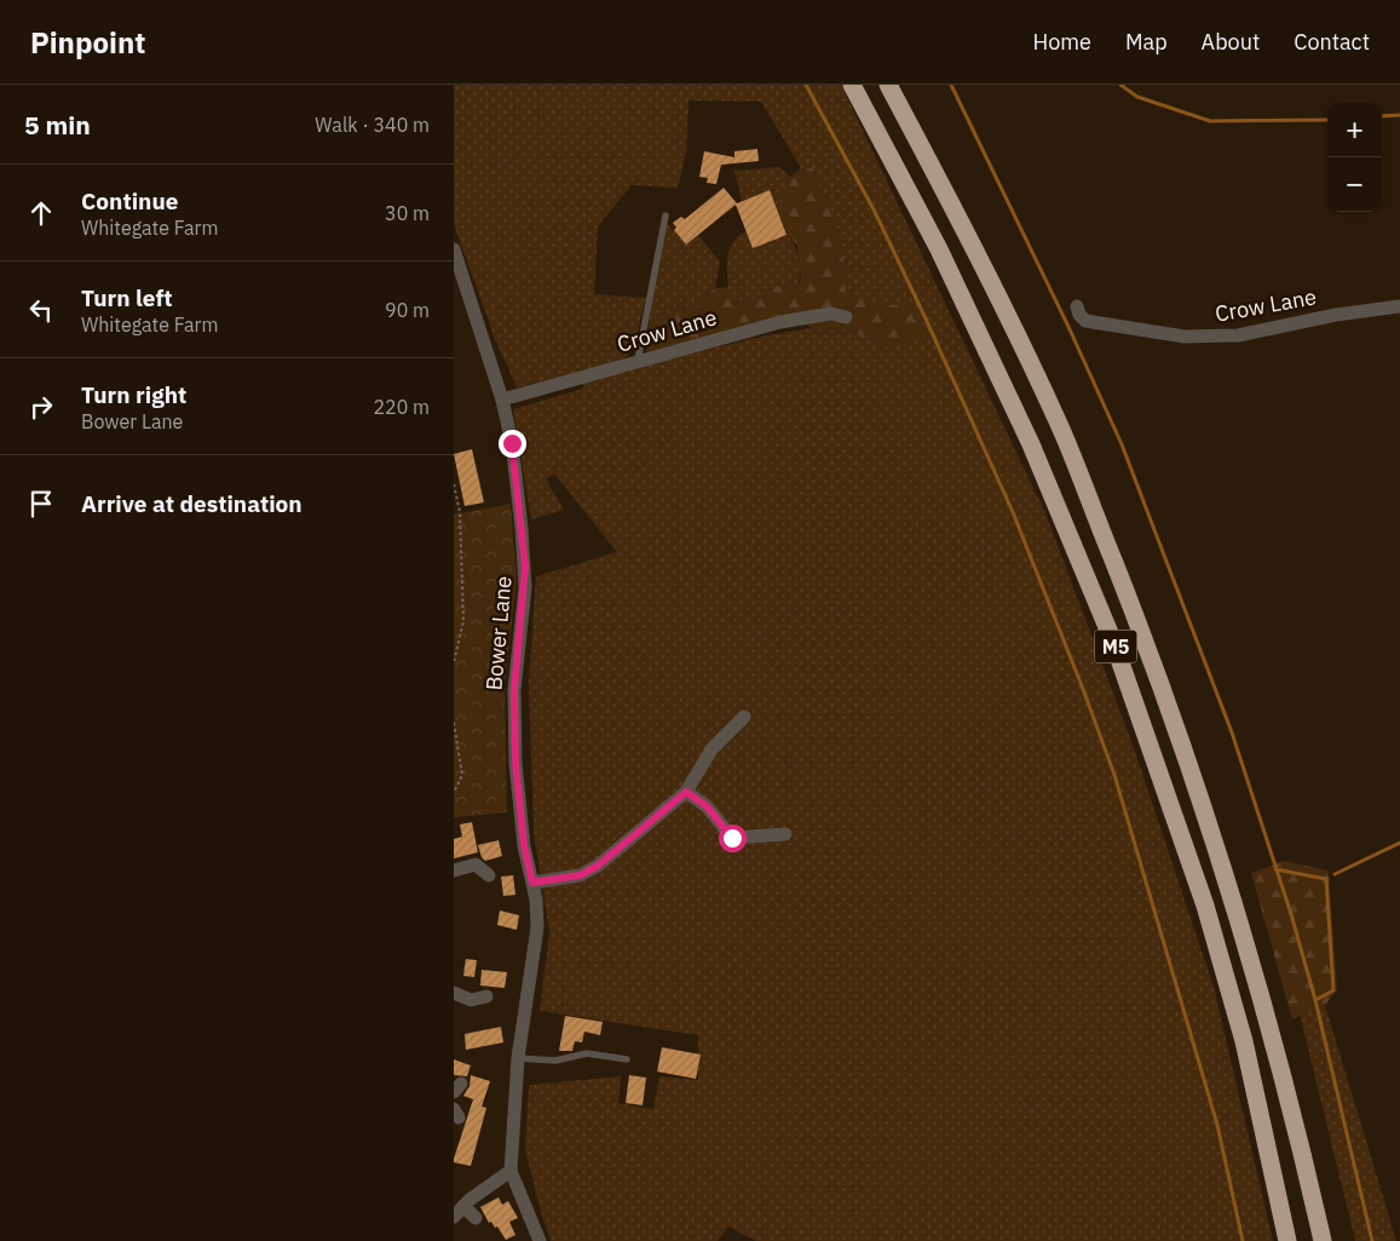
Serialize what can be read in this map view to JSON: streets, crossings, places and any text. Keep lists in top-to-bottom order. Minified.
{"streets":{"highway":["M5"],"street":["Crow Lane","Bower Lane"]},"crossings":[["Crow Lane","Bower Lane"]],"page":{"header":"Pinpoint","nav":["Home","Map","About","Contact"],"heading":["5 min","Walk · 340 m"],"map_buttons":["+","−"],"list":[["Continue","Whitegate Farm","30 m"],["Turn left","Whitegate Farm","90 m"],["Turn right","Bower Lane","220 m"],"Arrive at destination"]}}
